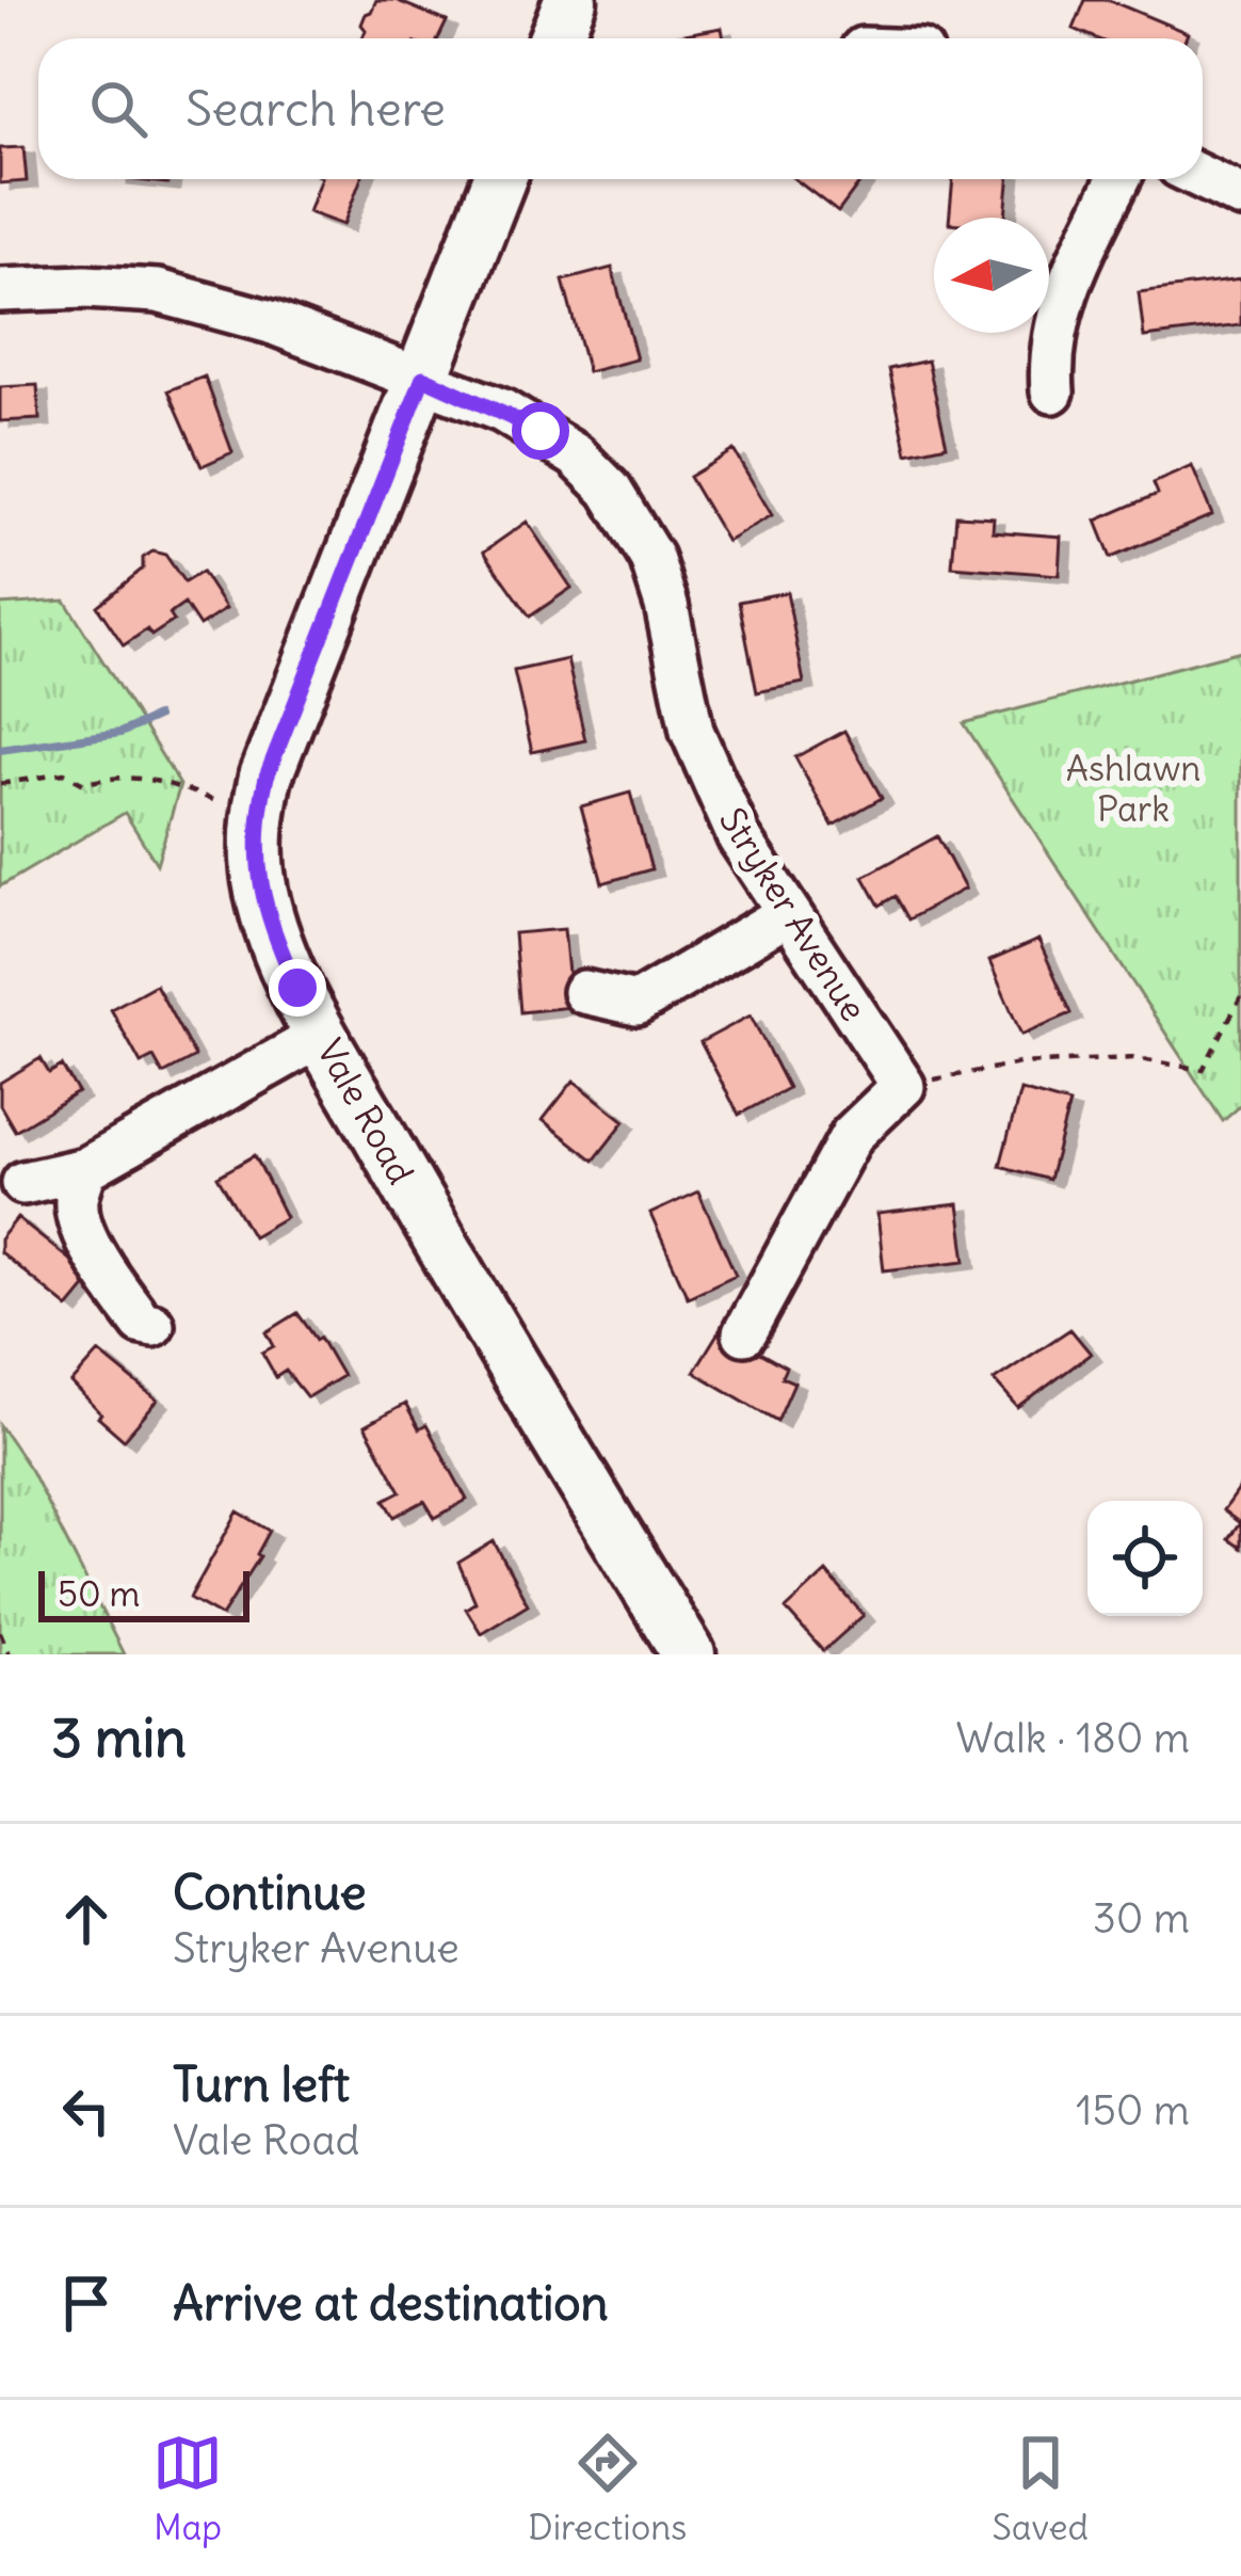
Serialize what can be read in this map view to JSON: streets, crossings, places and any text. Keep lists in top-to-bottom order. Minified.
{"streets":{"main road":["Vale Road"],"street":["Stryker Avenue"]},"crossings":[["Stryker Avenue","Vale Road"]],"parks":["Ashlawn Park"],"scale_bar":"50 m","north":"left","page":{"search":"Search here","scale":"50 m","heading":["3 min","Walk · 180 m"],"list":[["Continue","Stryker Avenue","30 m"],["Turn left","Vale Road","150 m"],"Arrive at destination"],"nav":["Map","Directions","Saved"]}}
